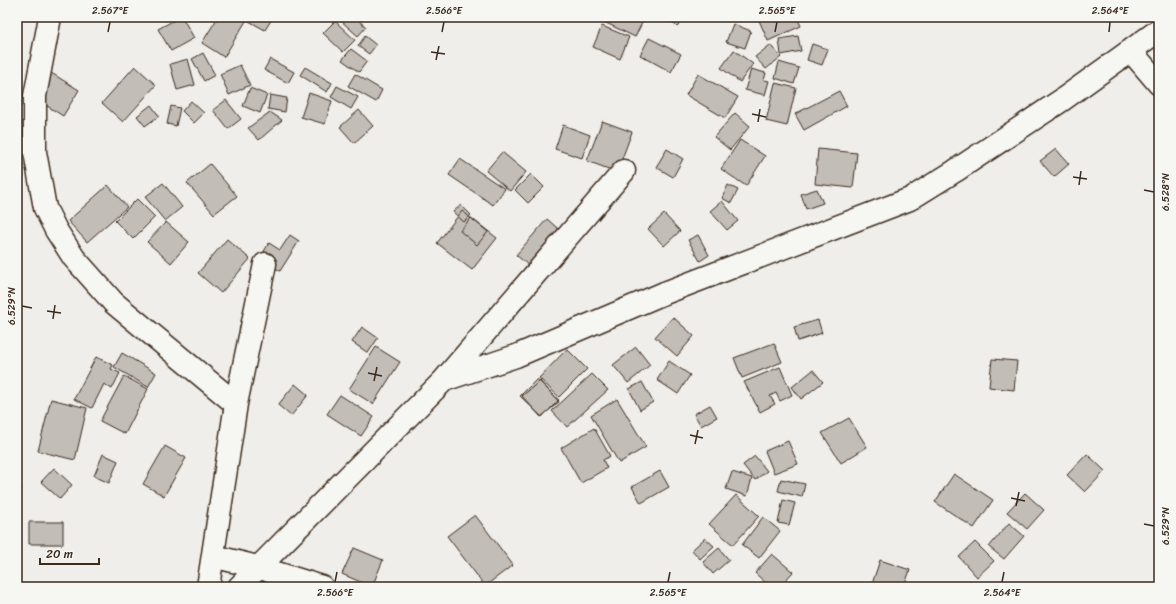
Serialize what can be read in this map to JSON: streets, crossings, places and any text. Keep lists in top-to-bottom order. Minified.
{"scale_bar":"20 m","coordinates":["2.567°E","2.566°E","2.565°E","2.564°E","6.528°N","6.529°N"]}
